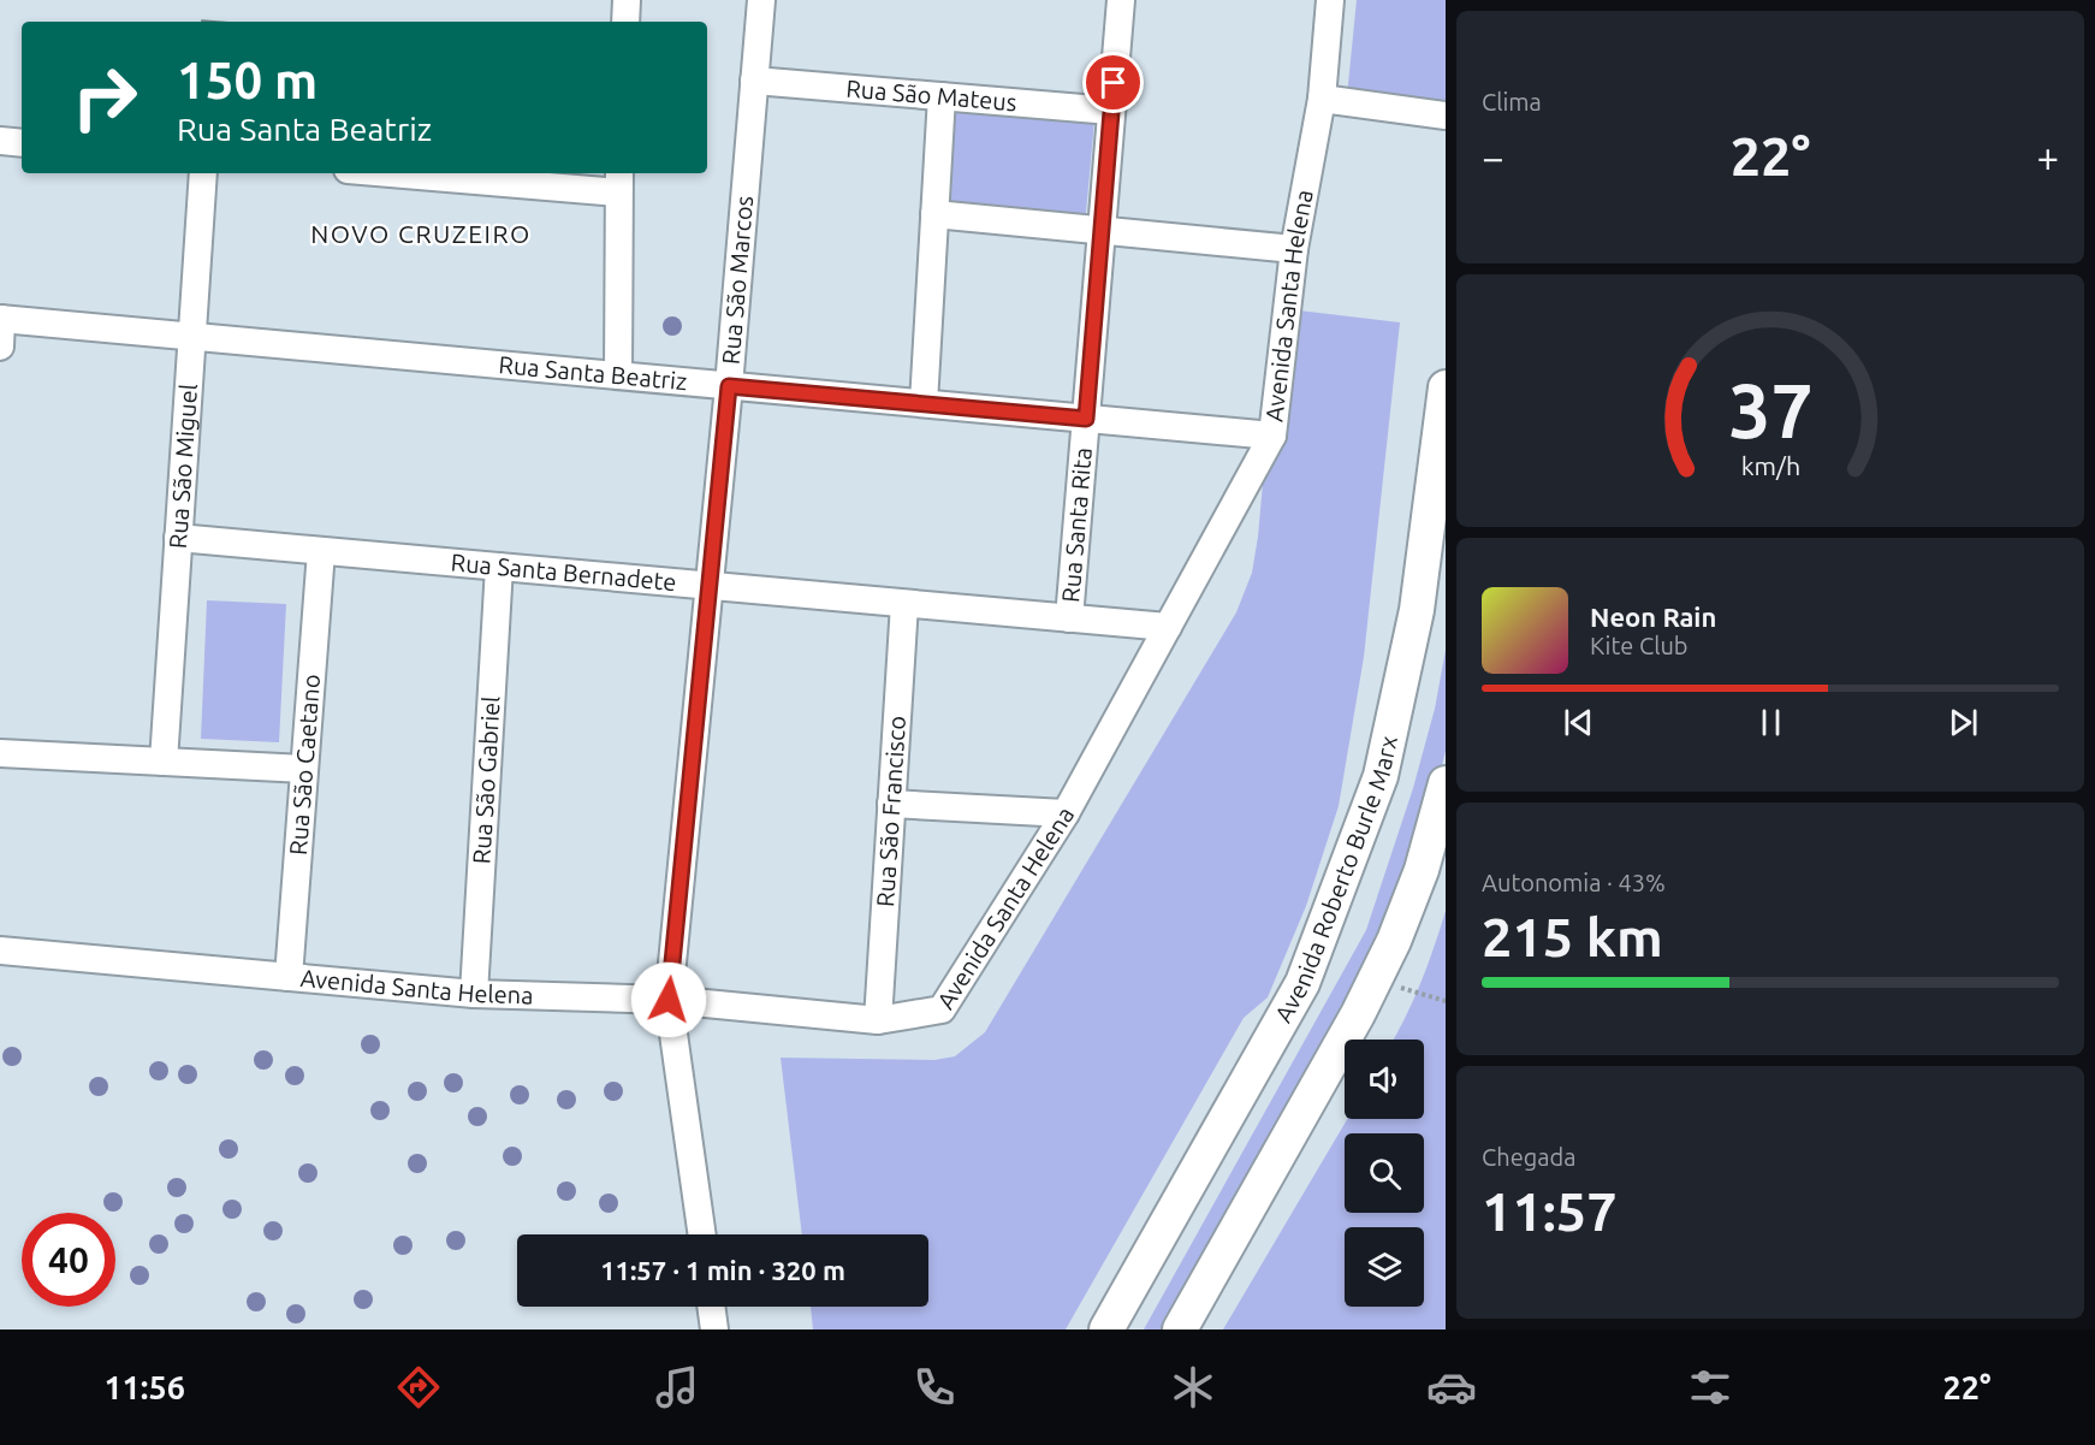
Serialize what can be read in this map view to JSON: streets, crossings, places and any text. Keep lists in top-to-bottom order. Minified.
{"streets":{"main road":["Avenida Roberto Burle Marx"],"street":["Rua São Mateus","Rua São Marcos","Avenida Santa Helena","Rua Santa Beatriz","Rua São Miguel","Rua Santa Rita","Rua Santa Bernadete","Rua São Caetano","Rua São Gabriel","Rua São Francisco"]},"crossings":[["Rua São Mateus","Rua São Marcos"],["Rua São Mateus","Rua Santa Rita"],["Rua São Marcos","Avenida Santa Helena"],["Rua São Marcos","Rua Santa Beatriz"],["Rua São Marcos","Rua Santa Bernadete"],["Avenida Santa Helena","Rua Santa Beatriz"],["Avenida Santa Helena","Rua Santa Bernadete"],["Avenida Santa Helena","Rua São Caetano"],["Avenida Santa Helena","Rua São Gabriel"],["Avenida Santa Helena","Rua São Francisco"],["Rua Santa Beatriz","Rua São Miguel"],["Rua Santa Beatriz","Rua Santa Rita"],["Rua São Miguel","Rua Santa Bernadete"],["Rua Santa Rita","Rua Santa Bernadete"],["Rua Santa Bernadete","Rua São Caetano"],["Rua Santa Bernadete","Rua São Gabriel"],["Rua Santa Bernadete","Rua São Francisco"]],"districts":["NOVO CRUZEIRO"],"page":{"tile":["Clima",["Autonomia · 43%","215 km"],["Chegada","11:57"]],"turn":["150 m","Rua Santa Beatriz"],"heat":["−","22°","+"],"song":["Neon Rain","Kite Club"],"limit":"40","trip":"11:57 · 1 min · 320 m","tabs":["11:56","22°"],"gauge":["37","km/h"]}}
